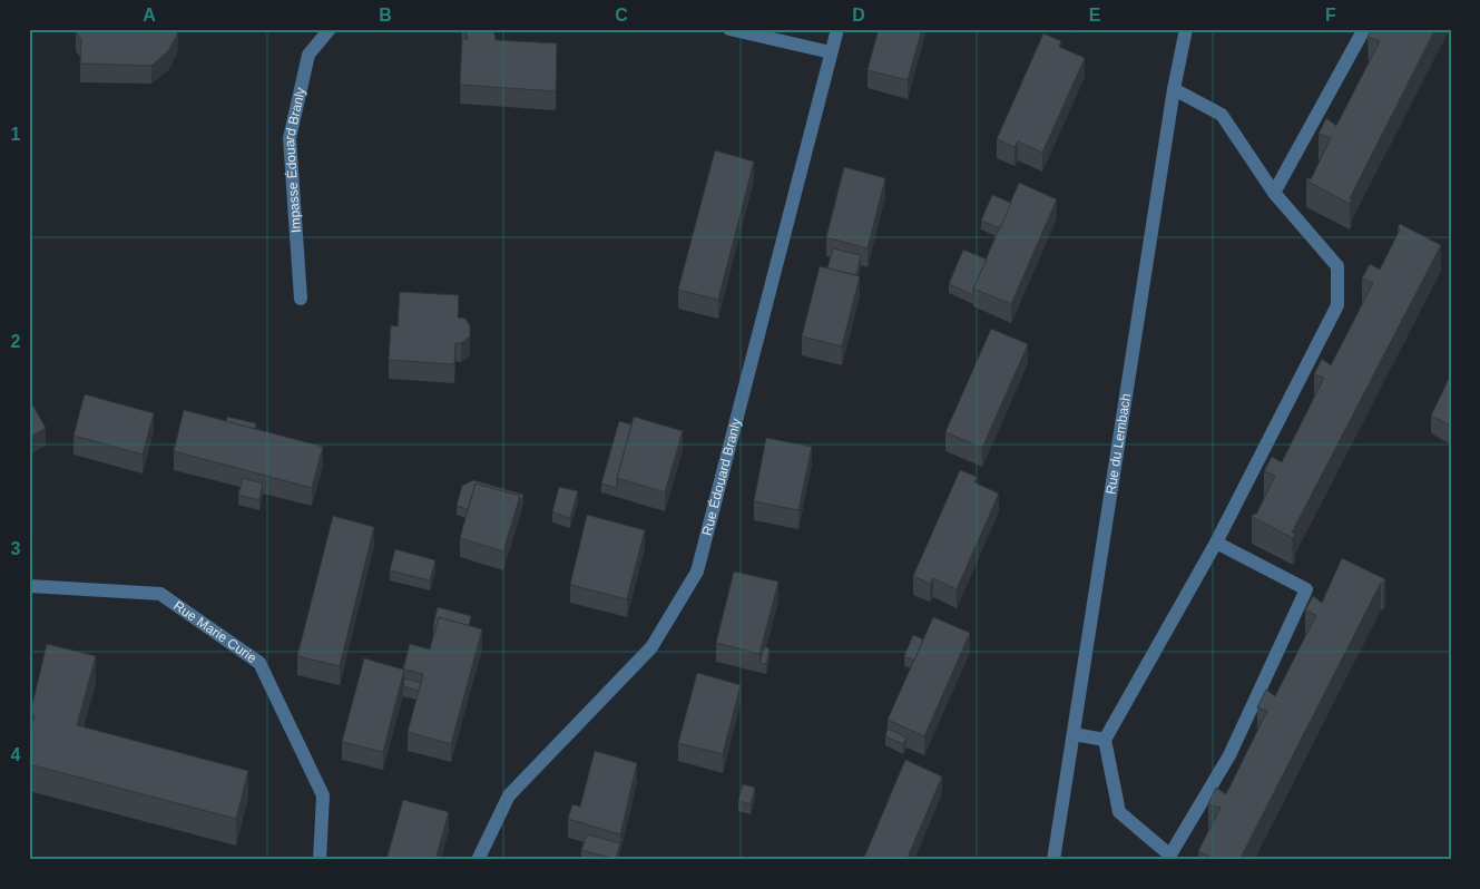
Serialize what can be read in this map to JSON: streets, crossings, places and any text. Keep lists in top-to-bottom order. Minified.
{"streets":{"street":["Impasse Édouard Branly","Rue du Lembach","Rue Édouard Branly","Rue Marie Curie"]},"grid":{"columns":["A","B","C","D","E","F"],"rows":["1","2","3","4"]}}
